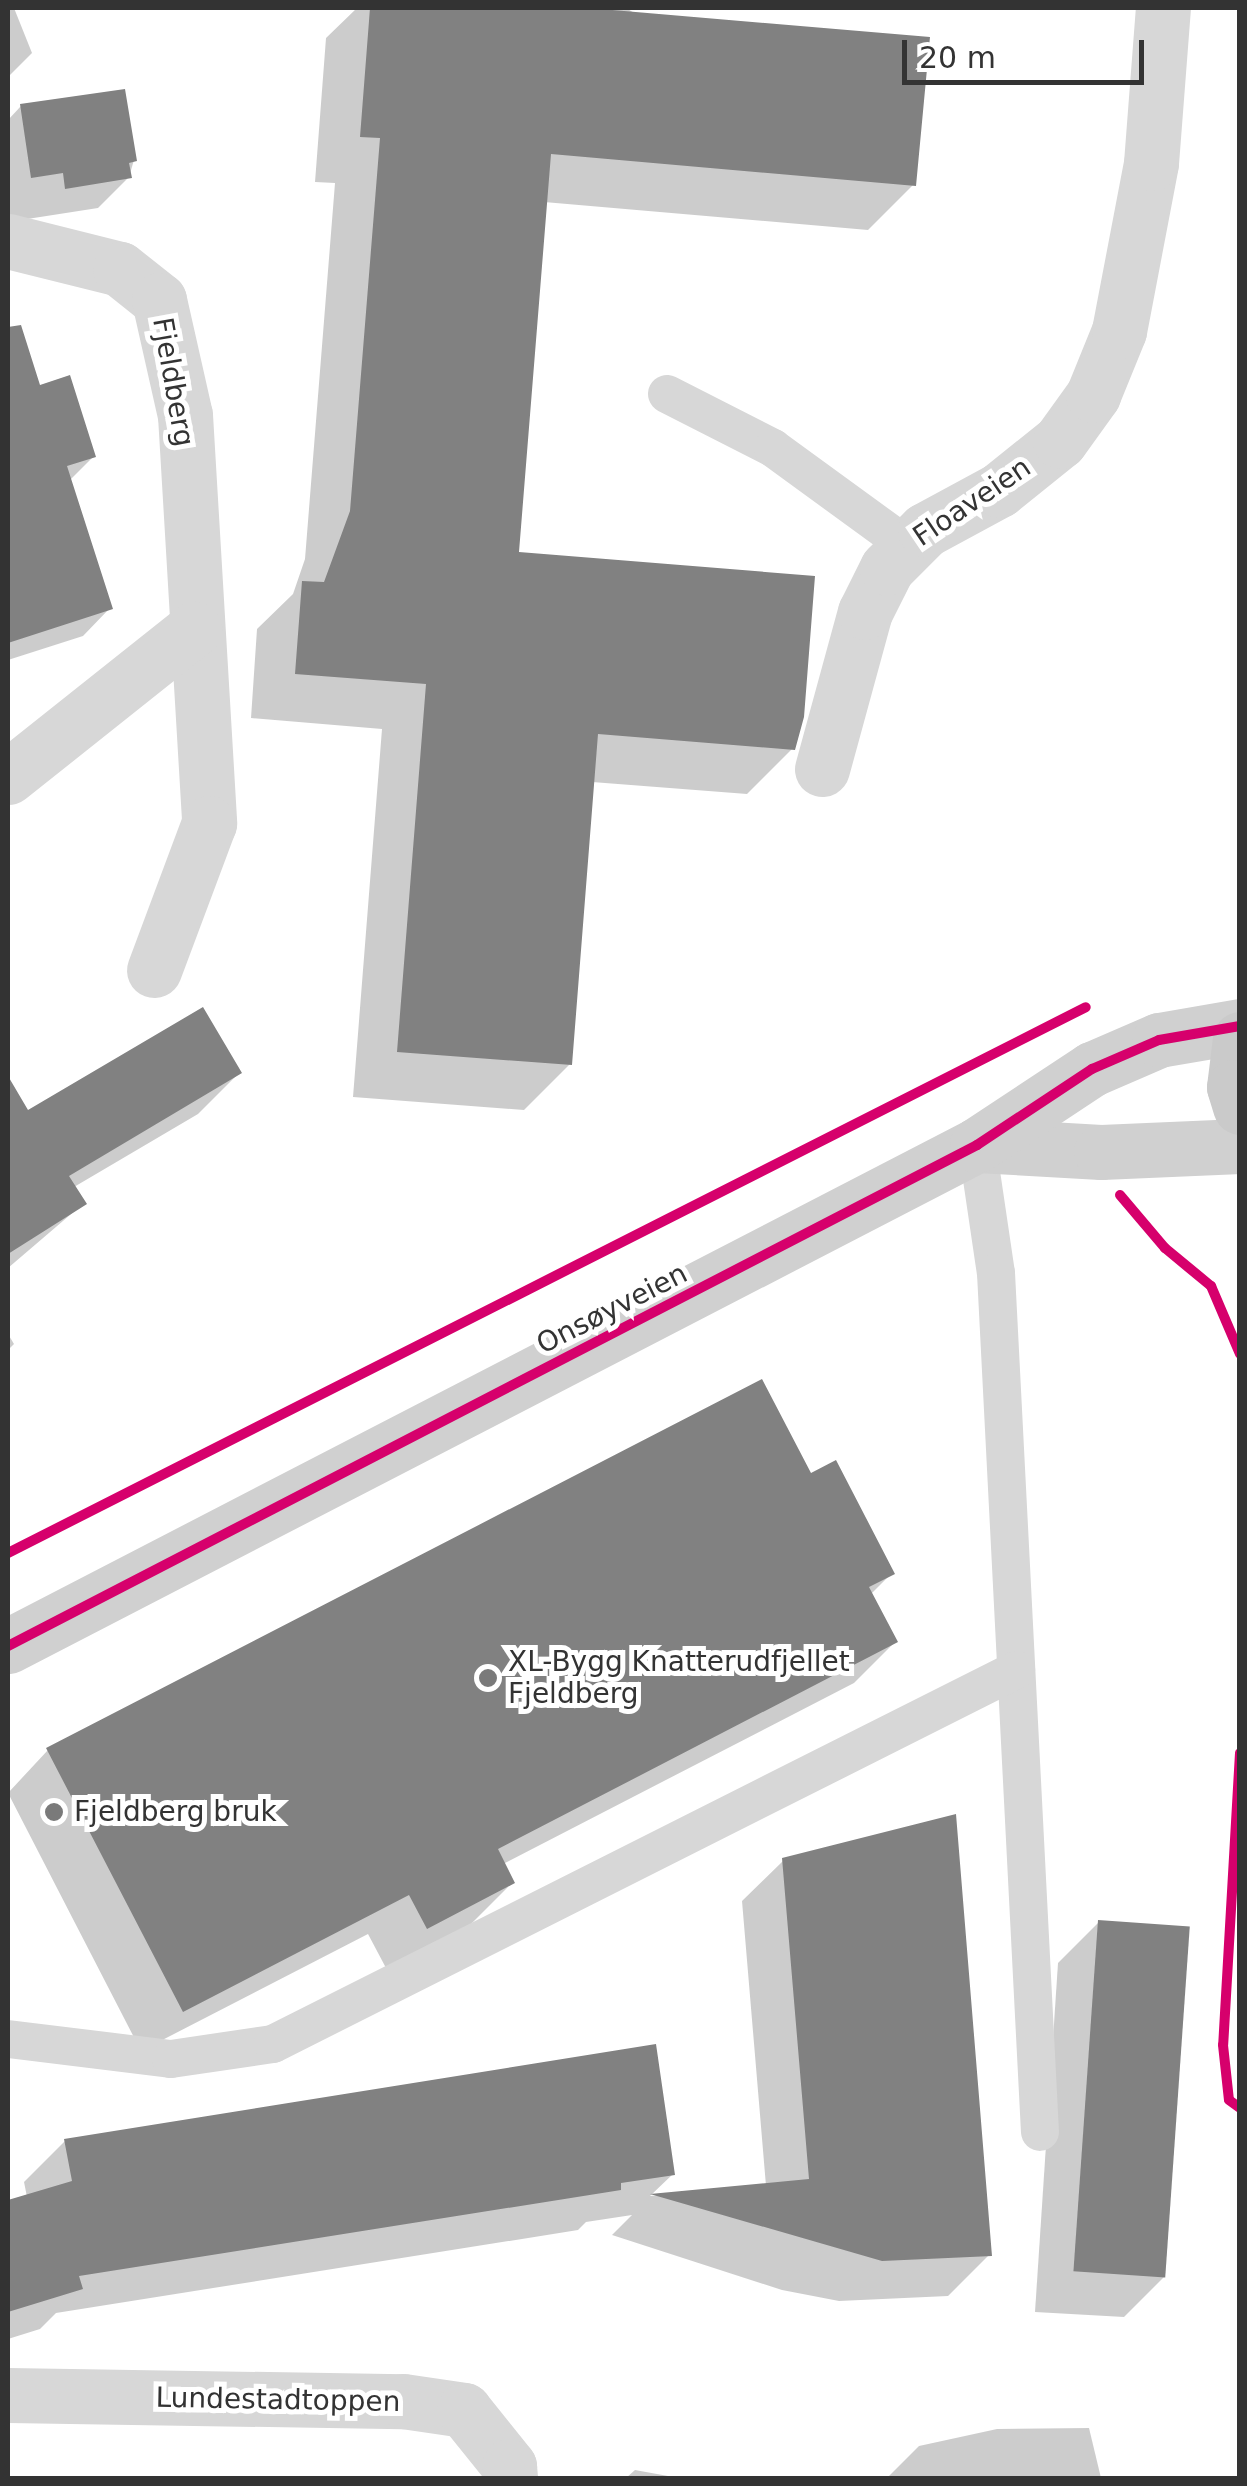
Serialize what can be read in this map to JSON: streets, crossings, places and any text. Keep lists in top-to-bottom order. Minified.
{"streets":{"street":["Fjeldberg","Floaveien","Onsøyveien","Lundestadtoppen"]},"places":["XL-Bygg Knatterudfjellet Fjeldberg","Fjeldberg bruk"],"scale_bar":"20 m"}
